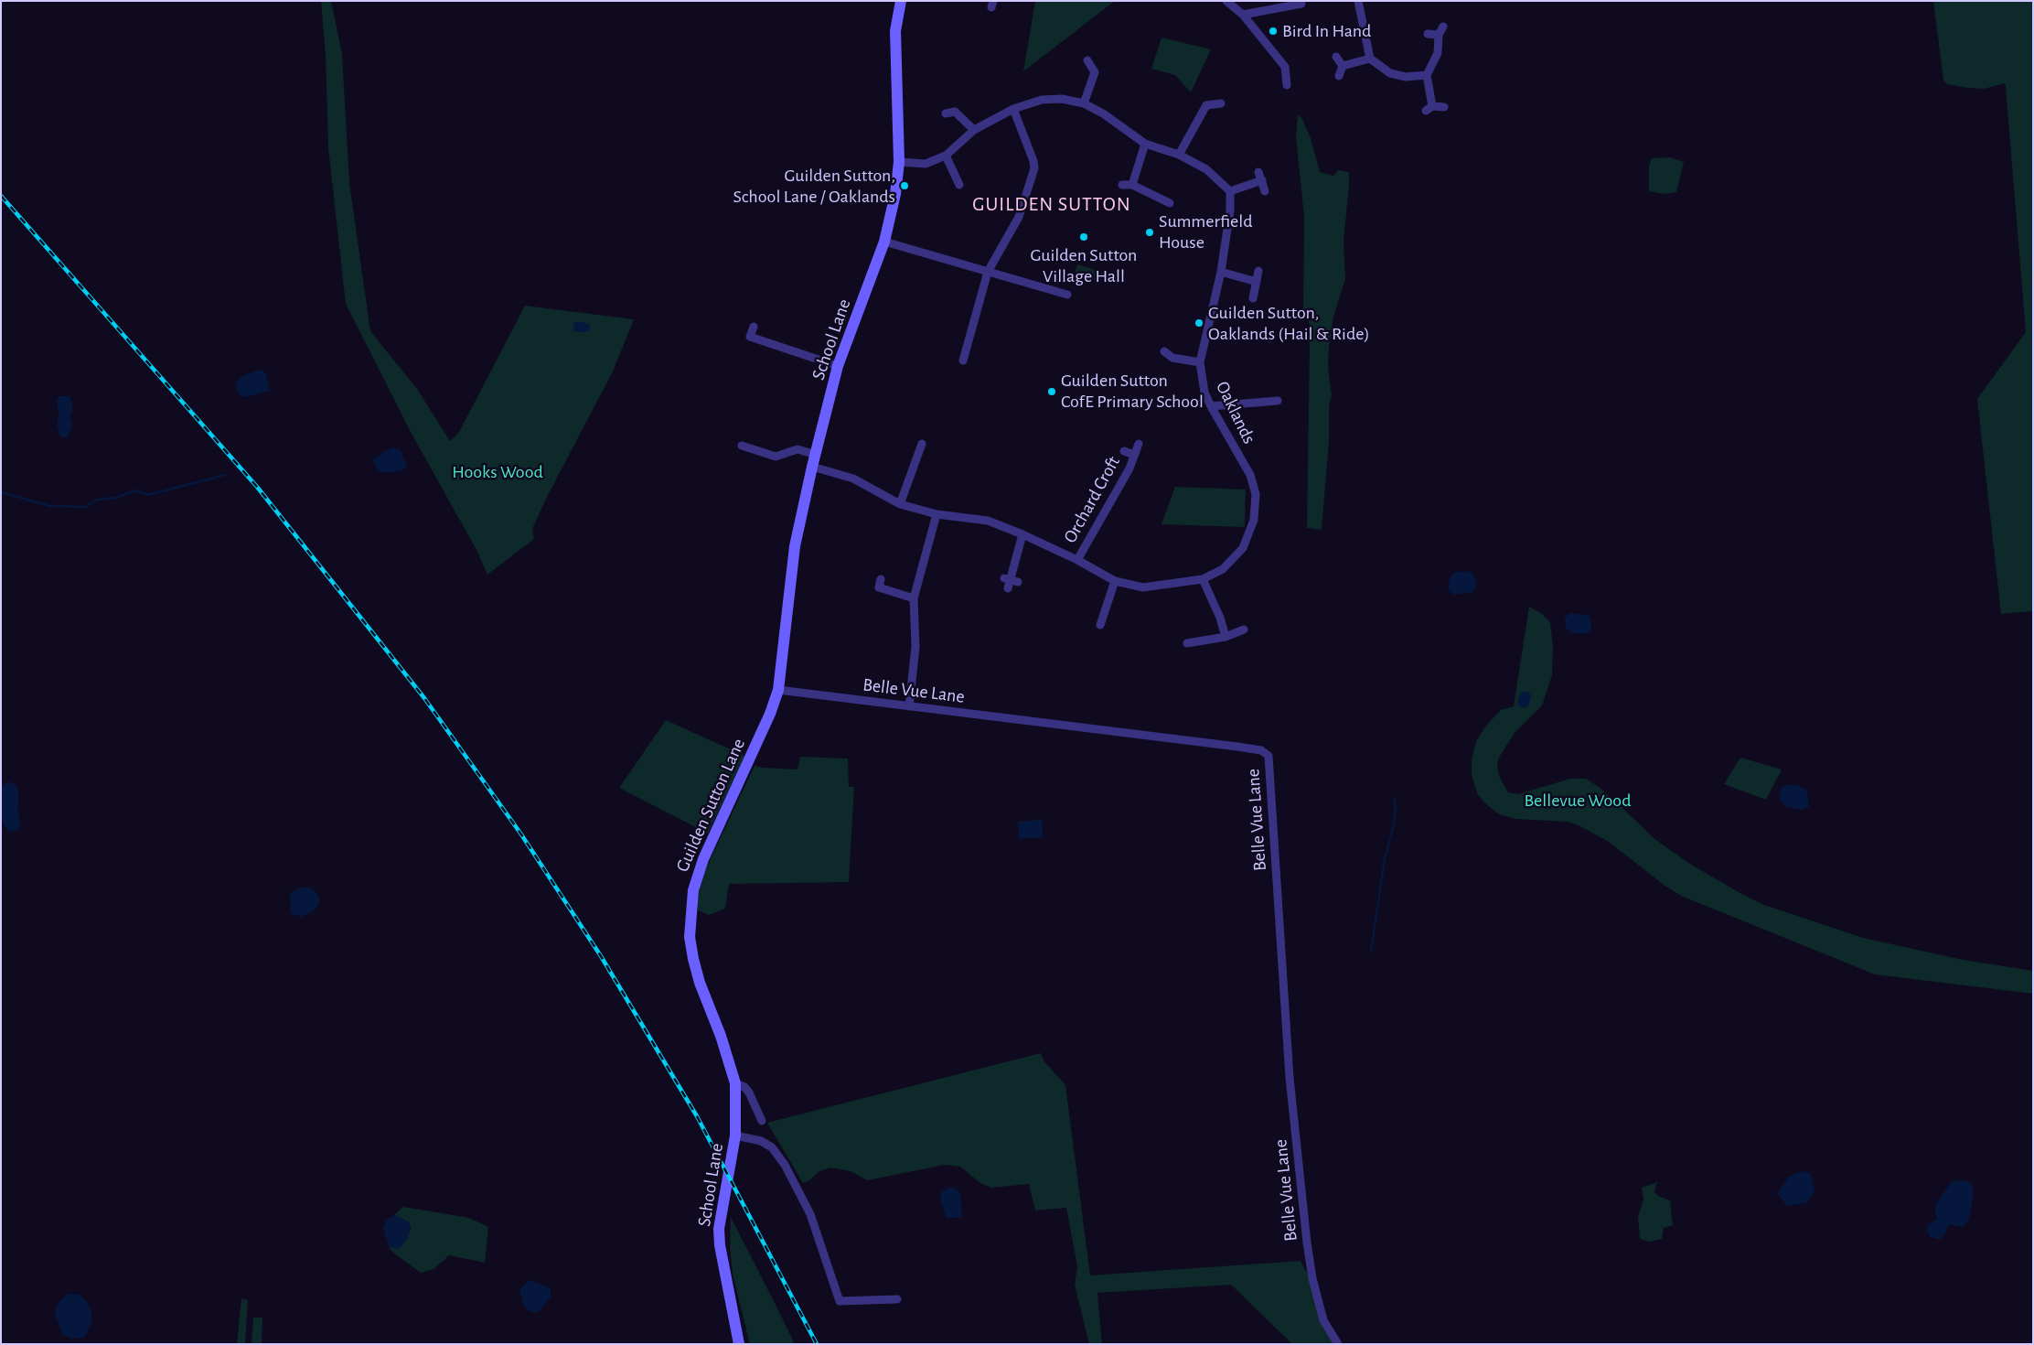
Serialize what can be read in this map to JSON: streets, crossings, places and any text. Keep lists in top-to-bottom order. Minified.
{"streets":{"street":["School Lane","Oaklands","Orchard Croft","Belle Vue Lane","Guilden Sutton Lane"]},"crossings":[["School Lane","Oaklands"],["School Lane","Belle Vue Lane"],["School Lane","Guilden Sutton Lane"],["Oaklands","Orchard Croft"],["Belle Vue Lane","Guilden Sutton Lane"]],"districts":["GUILDEN SUTTON"],"parks":["Hooks Wood","Bellevue Wood"],"places":["Bird In Hand","Guilden Sutton, School Lane / Oaklands","Summerfield House","Guilden Sutton Village Hall","Guilden Sutton, Oaklands (Hail & Ride)","Guilden Sutton CofE Primary School"]}
